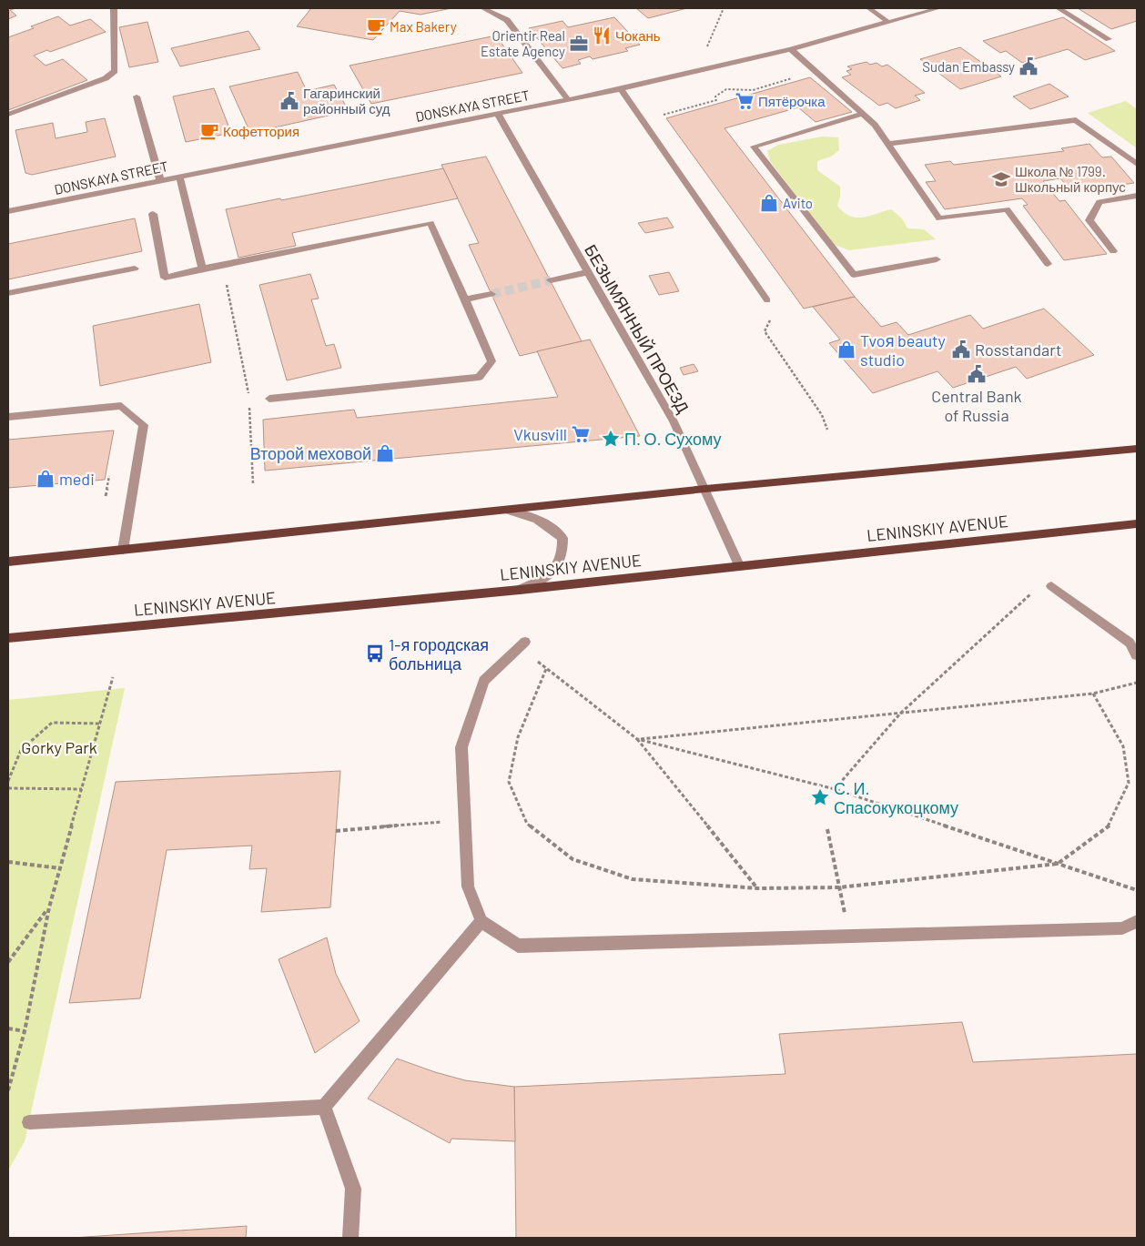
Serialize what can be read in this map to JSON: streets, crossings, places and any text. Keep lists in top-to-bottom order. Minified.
{"streets":{"main road":["LENINSKIY AVENUE"],"street":["DONSKAYA STREET","БЕЗЫМЯННЫЙ ПРОЕЗД"]},"crossings":[["DONSKAYA STREET","БЕЗЫМЯННЫЙ ПРОЕЗД"],["БЕЗЫМЯННЫЙ ПРОЕЗД","LENINSKIY AVENUE"]],"parks":["Gorky Park"],"places":{"cafe":["Max Bakery","Кофеттория"],"restaurant":["Чокань"],"office":["Orientir Real Estate Agency"],"public building":["Sudan Embassy","Гагаринский районный суд","Rosstandart","Central Bank of Russia"],"supermarket":["Пятёрочка","Vkusvill"],"school or university":["Школа № 1799. Школьный корпус"],"shop":["Avito","Tvoя beauty studio","Второй меховой","medi"],"place":["П. О. Сухому","С. И. Спасокукоцкому"],"bus stop":["1-я городская больница"]}}
